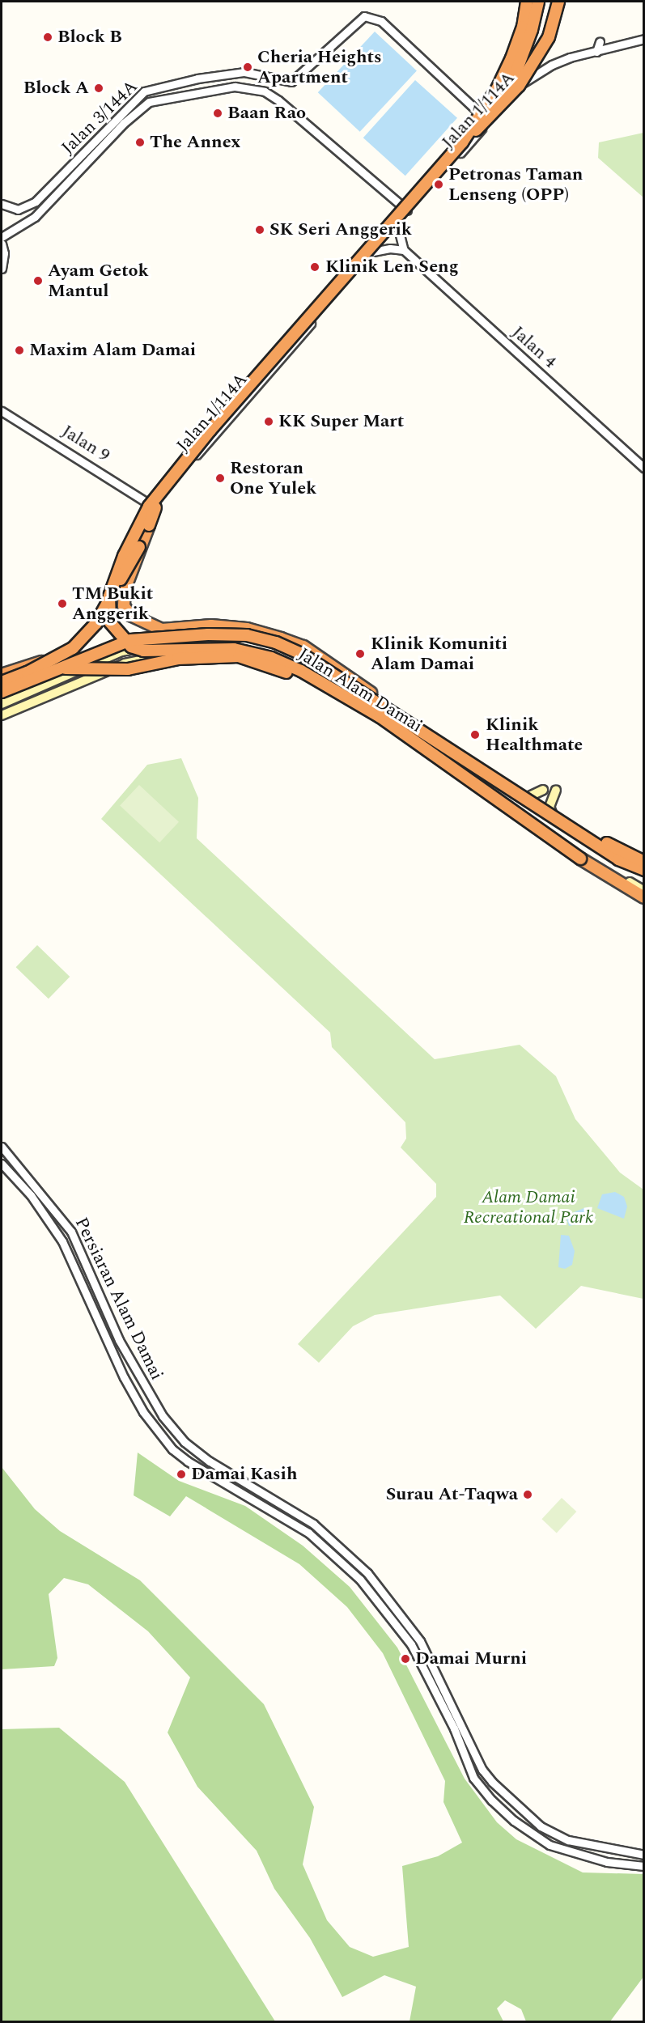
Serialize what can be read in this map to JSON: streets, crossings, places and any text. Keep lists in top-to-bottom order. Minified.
{"streets":{"main road":["Jalan Alam Damai"],"street":["Jalan 1/114A","Jalan 3/144A","Jalan 4","Jalan 9","Persiaran Alam Damai"]},"crossings":[["Jalan 1/114A","Jalan 3/144A"],["Jalan 1/114A","Jalan 9"],["Jalan 1/114A","Jalan Alam Damai"]],"parks":["Alam Damai Recreational Park"],"places":["Block B","Cheria Heights Apartment","Block A","Baan Rao","The Annex","Petronas Taman Lenseng (OPP)","SK Seri Anggerik","Klinik Len Seng","Ayam Getok Mantul","Maxim Alam Damai","KK Super Mart","Restoran One Yulek","TM Bukit Anggerik","Klinik Komuniti Alam Damai","Klinik Healthmate","Damai Kasih","Surau At-Taqwa","Damai Murni"]}
